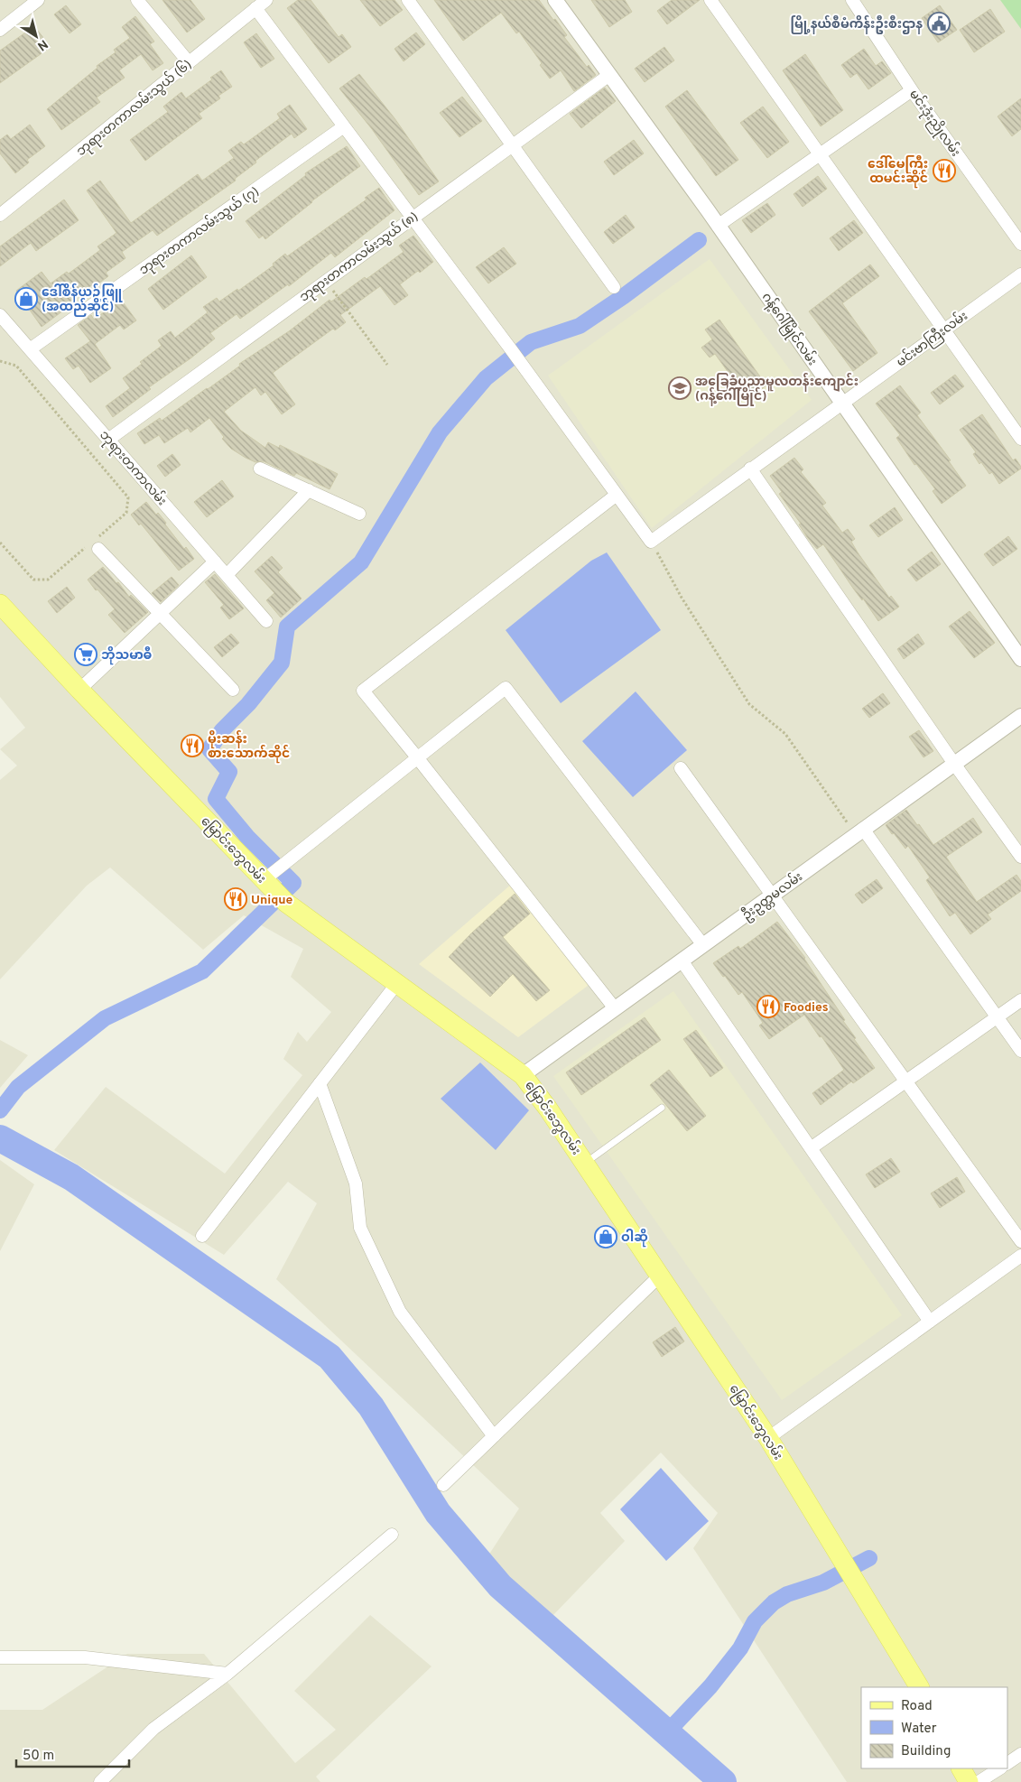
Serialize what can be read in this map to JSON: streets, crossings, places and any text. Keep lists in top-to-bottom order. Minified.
{"streets":{"main road":["မြောင်းဘွေလမ်း"],"street":["ဘုရားတကာလမ်းသွယ် (၆)","မင်းဒုံးညိုလမ်း","ဘုရားတကာလမ်းသွယ် (၇)","ဘုရားတကာလမ်းသွယ် (၈)","ဂန့်ဂေါ်မြိုင်လမ်း","မင်းဗာကြီးလမ်း","ဘုရားတကာလမ်း","ဦးဥတ္တမလမ်း"]},"crossings":[["ဘုရားတကာလမ်းသွယ် (၇)","ဘုရားတကာလမ်း"],["ဘုရားတကာလမ်းသွယ် (၈)","ဂန့်ဂေါ်မြိုင်လမ်း"],["ဘုရားတကာလမ်းသွယ် (၈)","ဘုရားတကာလမ်း"],["ဂန့်ဂေါ်မြိုင်လမ်း","မင်းဗာကြီးလမ်း"],["မြောင်းဘွေလမ်း","ဦးဥတ္တမလမ်း"]],"places":{"public building":["မြို့နယ်စီမံကိန်းဦးစီးဌာန"],"restaurant":["ဒေါ်မေကြီး ထမင်းဆိုင်","မိုးဆန်း စားသောက်ဆိုင်","Unique","Foodies"],"shop":["ဒေါ်စိန်ယဉ်ဖြူ (အထည်ဆိုင်)","ဝါဆို"],"school or university":["အခြေခံပညာမူလတန်းကျောင်း (ဂန့်ဂေါ်မြိုင်)"],"supermarket":["ဘိုသမာဓီ"]},"legend":["Road","Water","Building"],"scale_bar":"50 m","north":"bottom right"}
